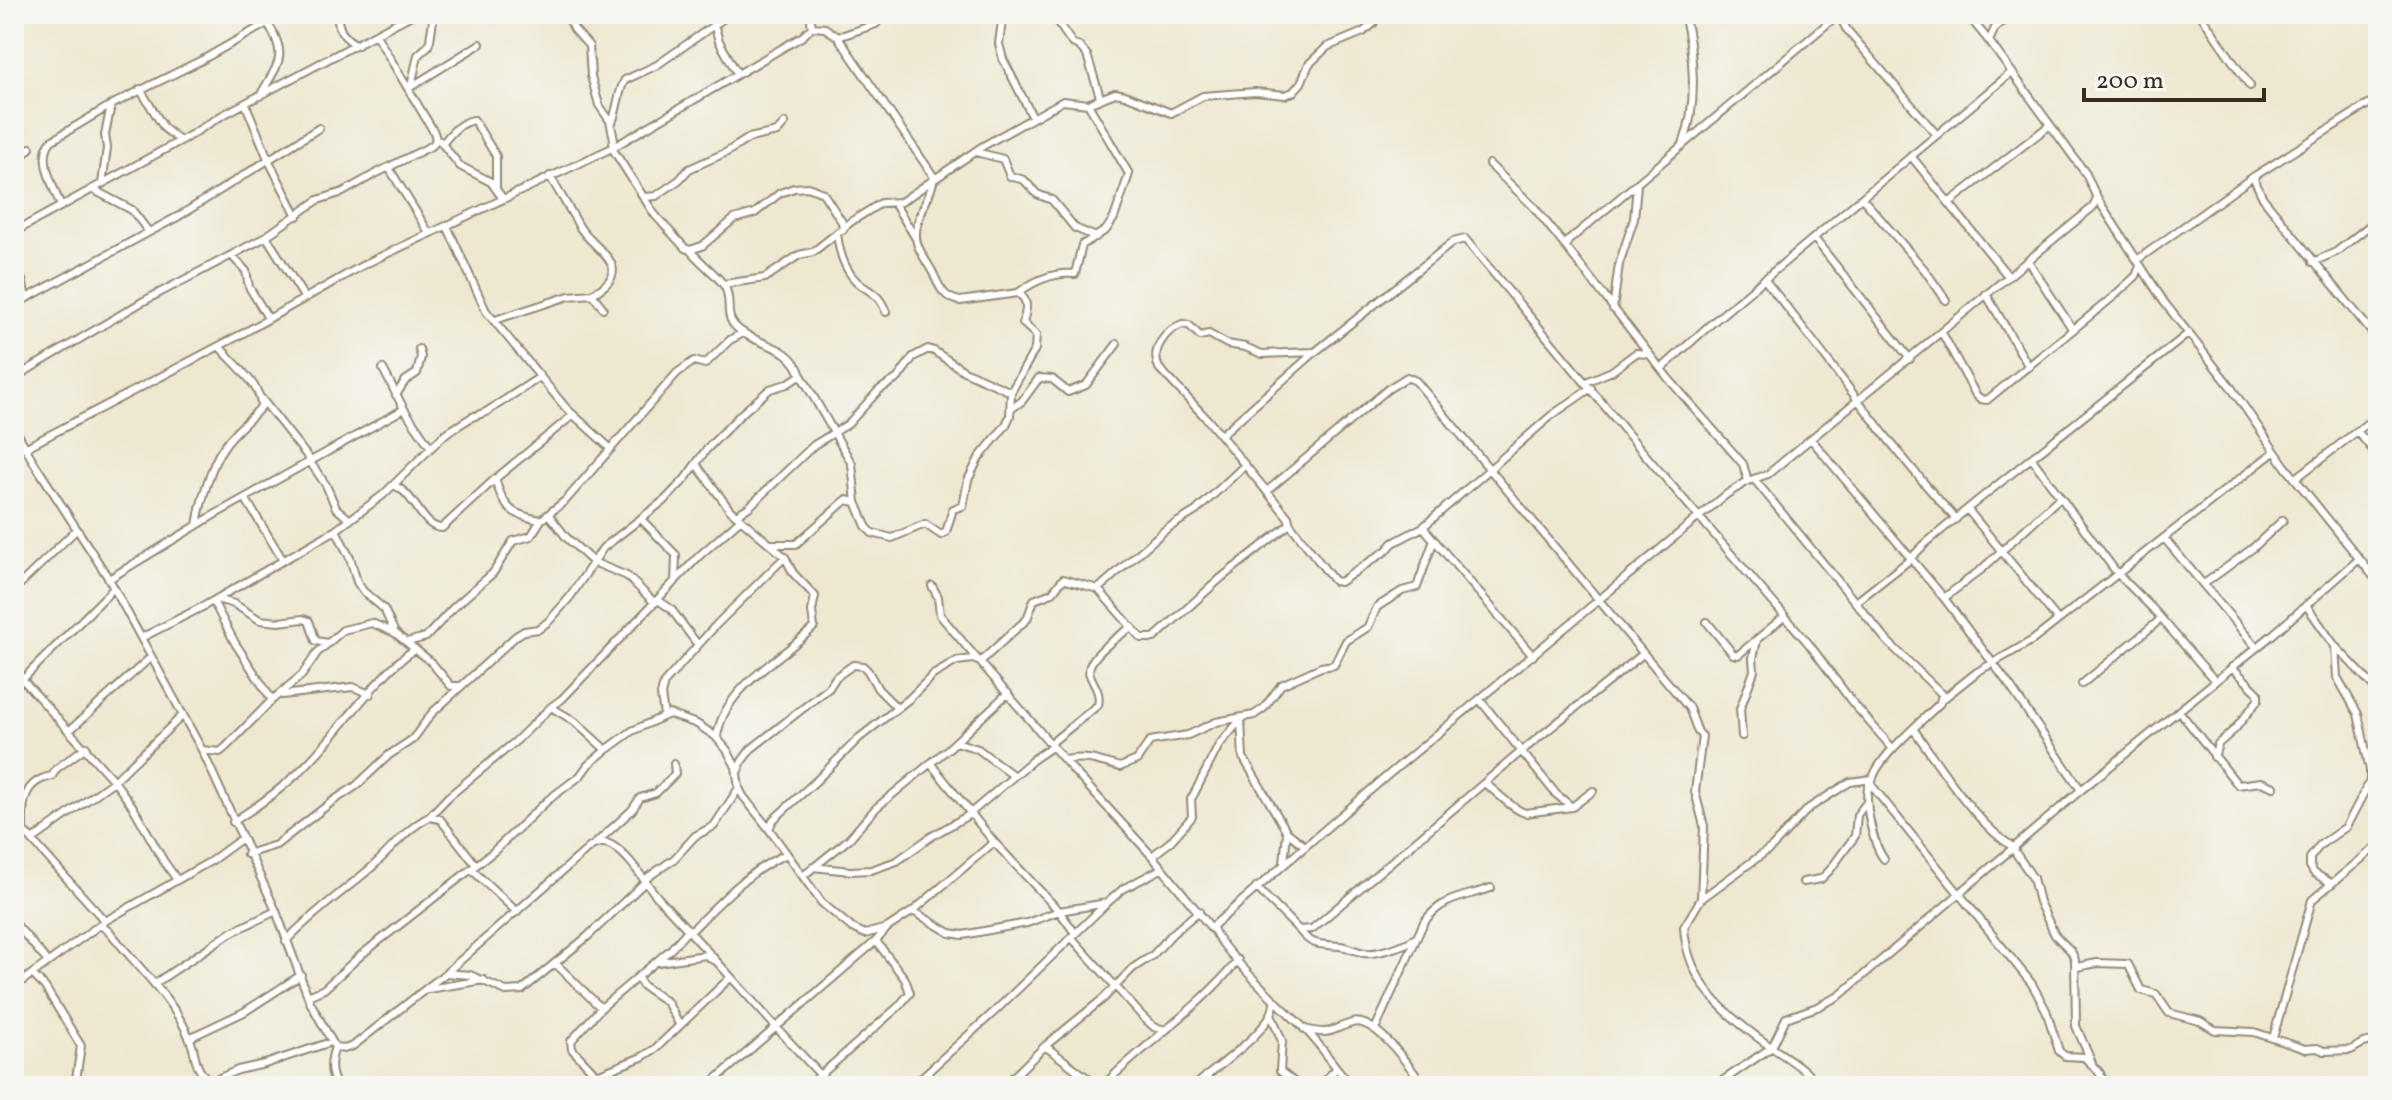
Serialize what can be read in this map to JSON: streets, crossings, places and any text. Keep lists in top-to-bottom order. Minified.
{"scale_bar":"200 m"}
